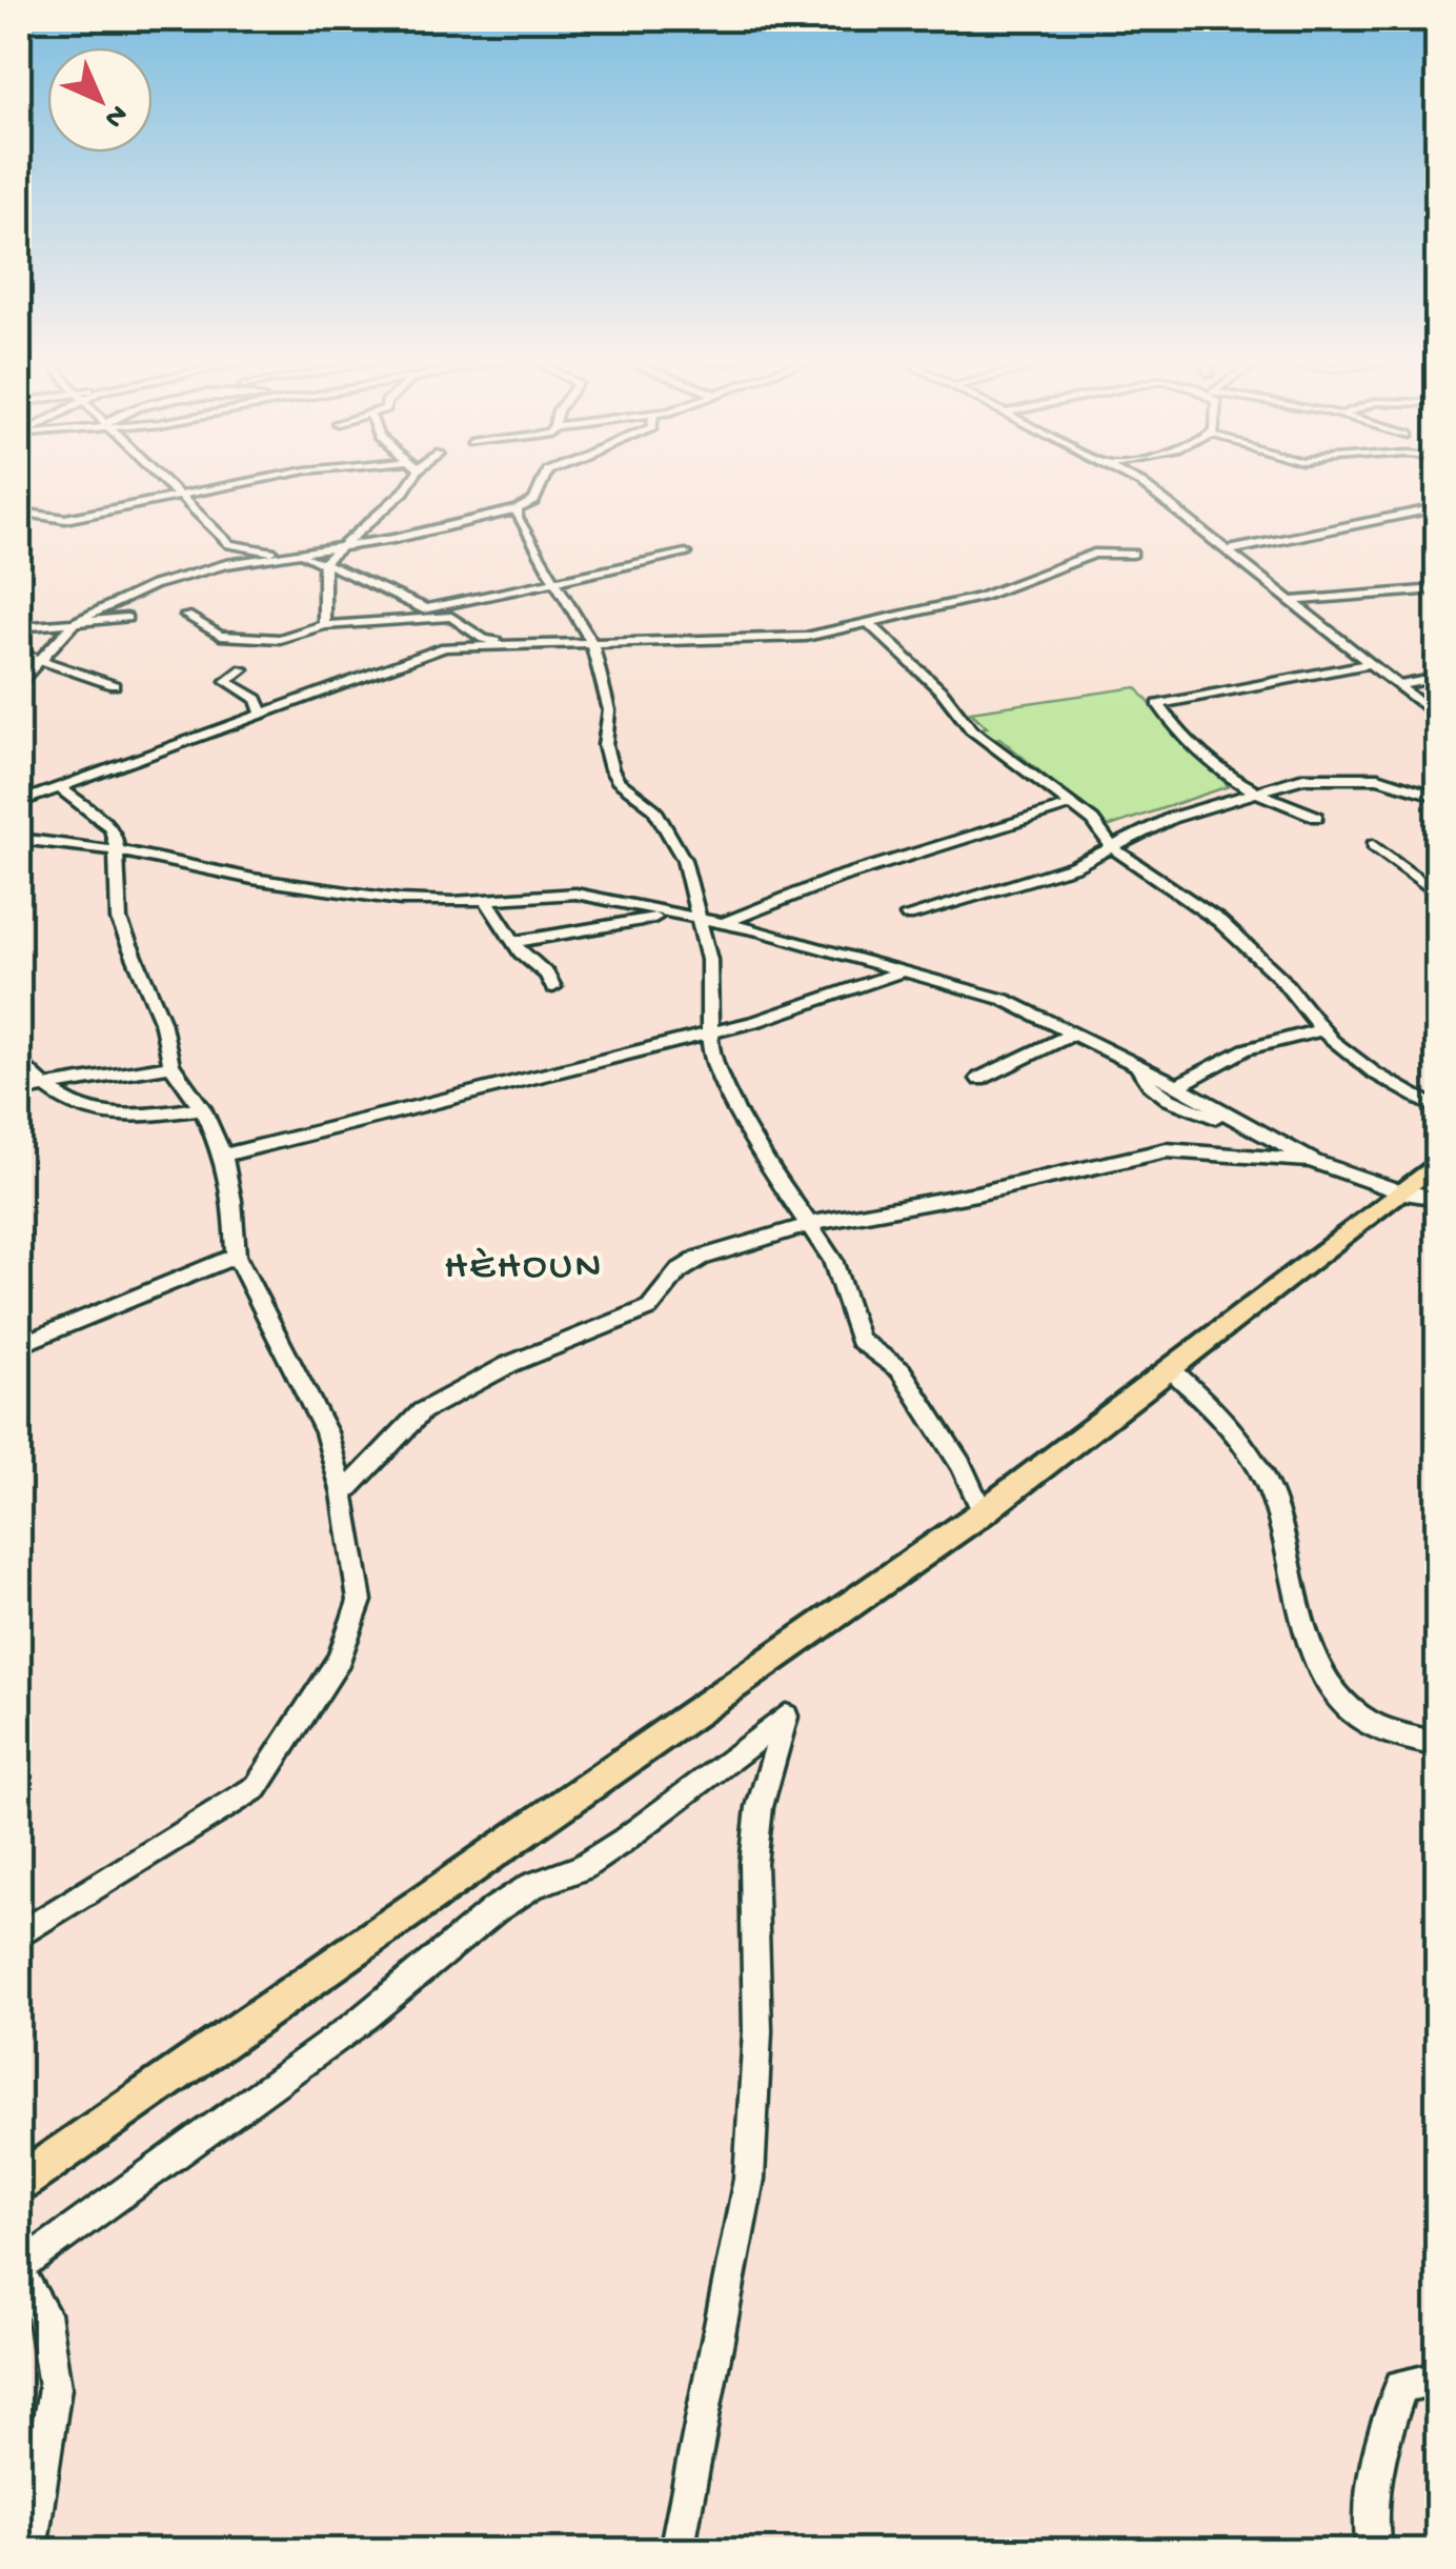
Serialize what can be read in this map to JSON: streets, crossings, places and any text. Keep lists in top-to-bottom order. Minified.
{"districts":["HÈHOUN"],"north":"bottom right"}
